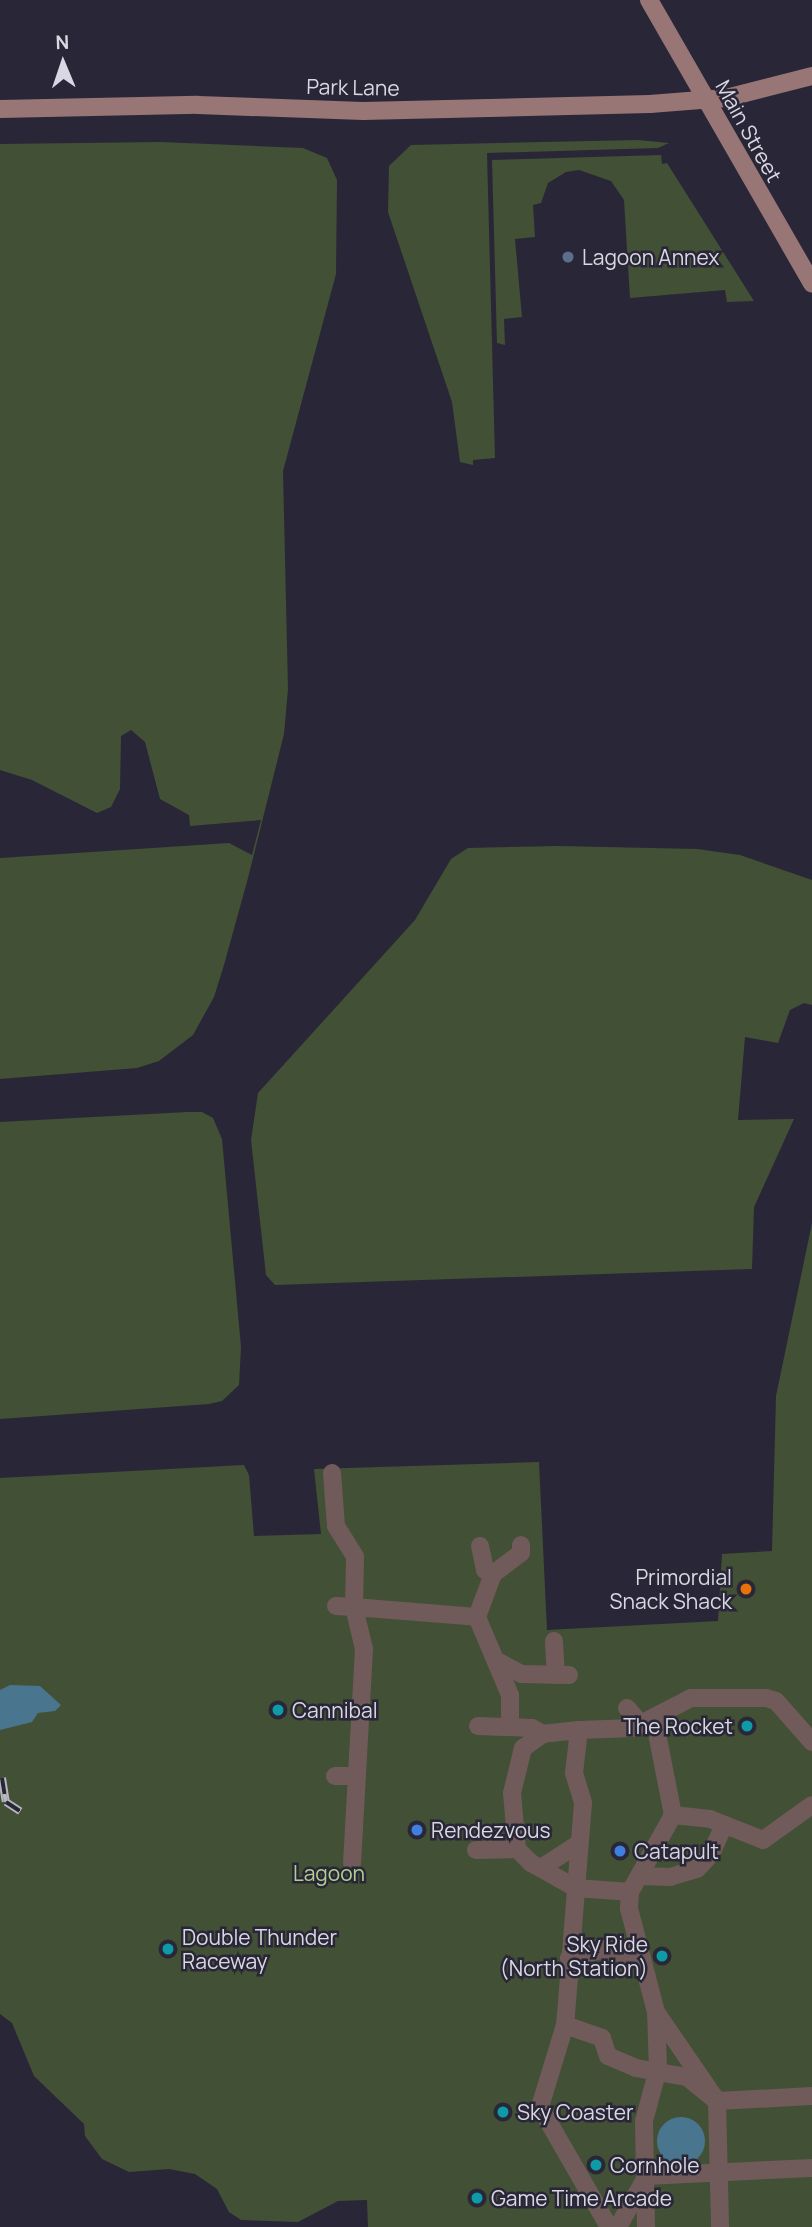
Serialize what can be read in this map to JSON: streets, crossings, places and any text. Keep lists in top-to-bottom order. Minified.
{"streets":{"main road":["Park Lane","Main Street"]},"crossings":[["Park Lane","Main Street"]],"parks":["Lagoon"],"places":["Lagoon Annex","Primordial Snack Shack","Cannibal","The Rocket","Rendezvous","Catapult","Double Thunder Raceway","Sky Ride (North Station)","Sky Coaster","Cornhole","Game Time Arcade"],"north":"top"}
